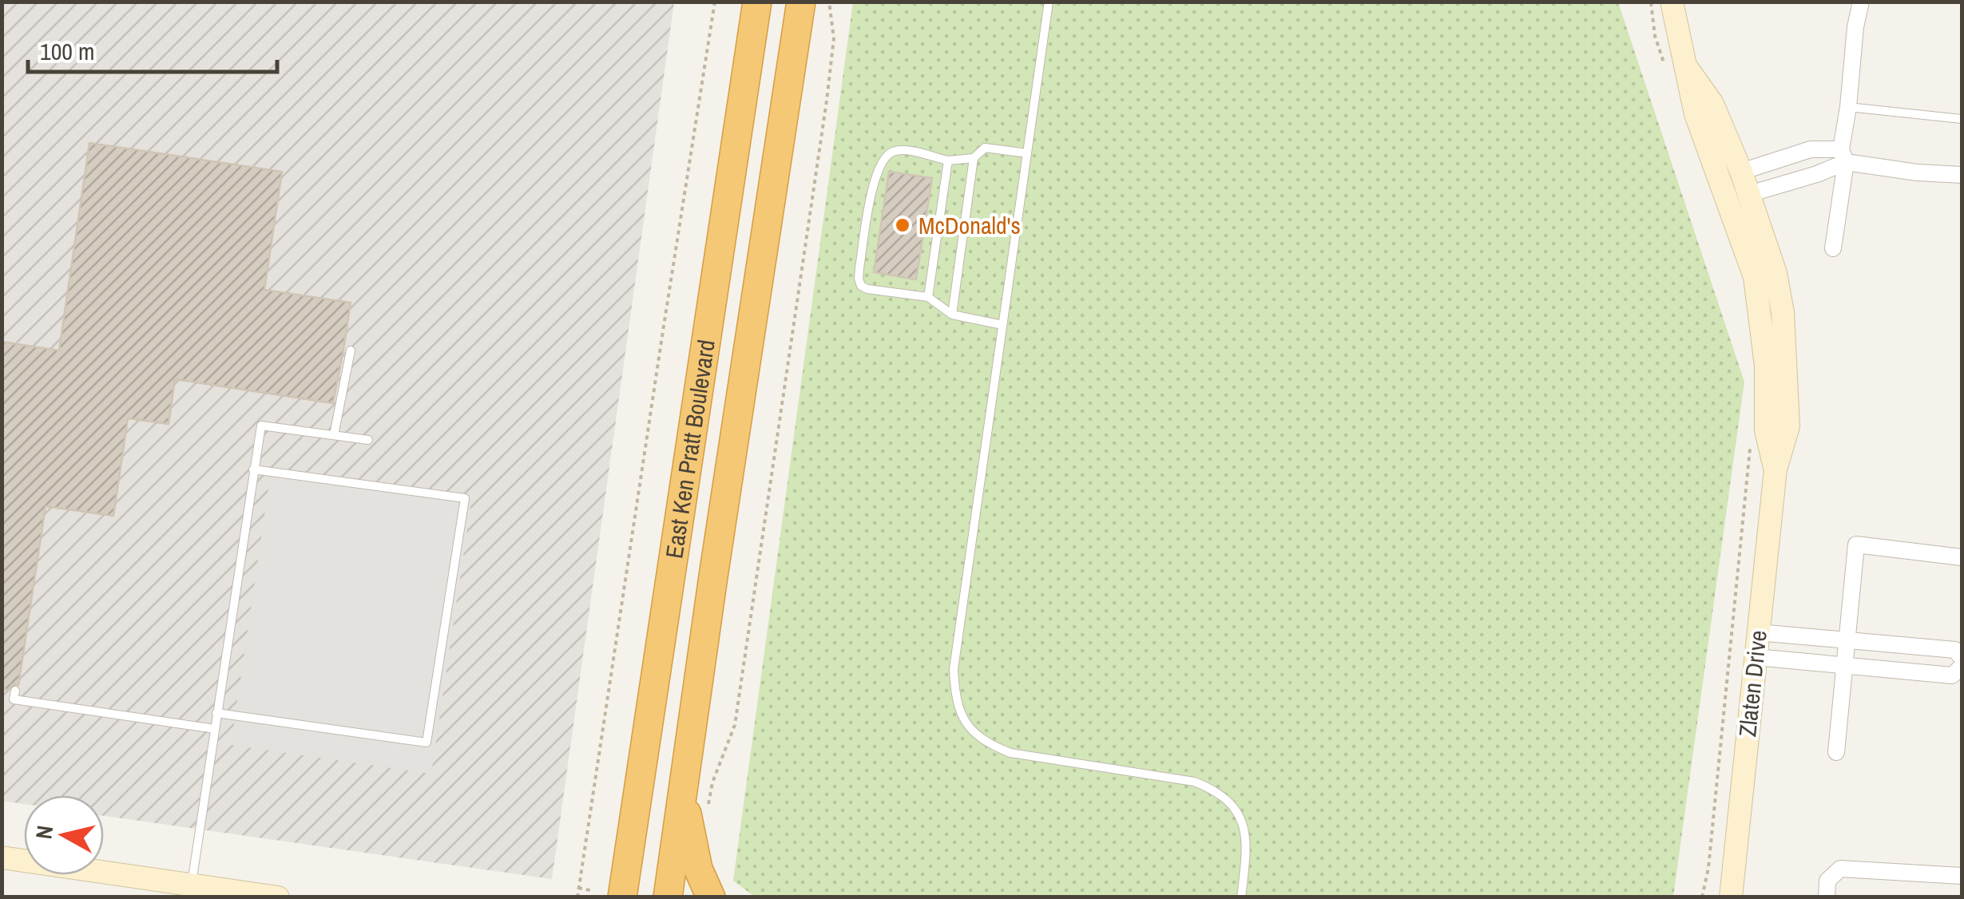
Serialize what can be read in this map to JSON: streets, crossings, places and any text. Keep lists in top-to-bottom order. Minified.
{"streets":{"highway":["East Ken Pratt Boulevard"],"street":["Zlaten Drive"]},"places":["McDonald's"],"scale_bar":"100 m","north":"left"}
